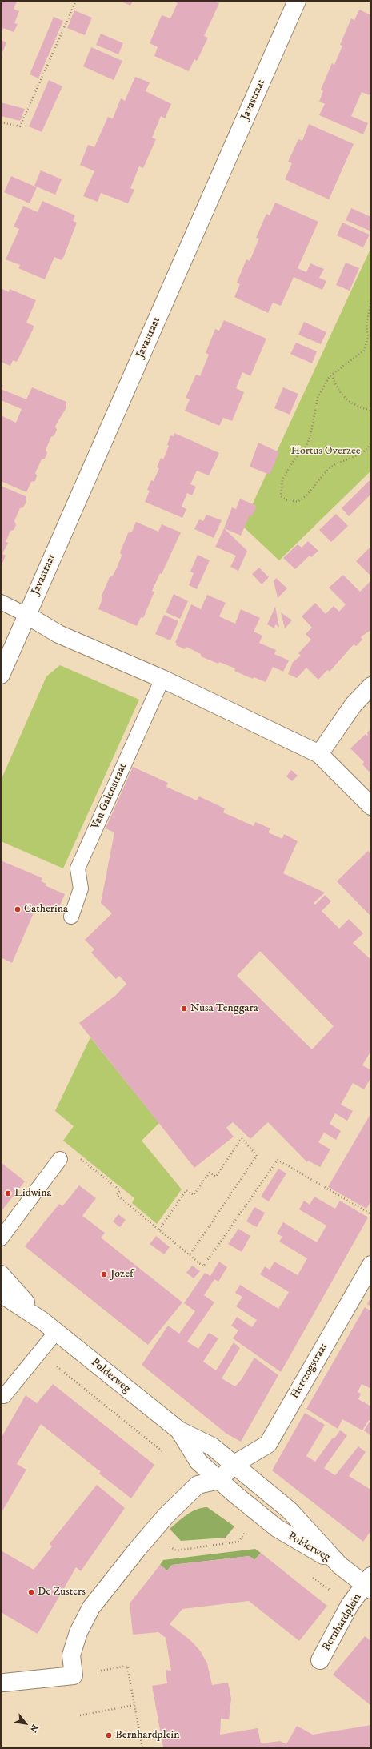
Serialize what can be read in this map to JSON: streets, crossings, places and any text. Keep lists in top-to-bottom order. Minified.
{"streets":{"street":["Javastraat","Hertzogstraat","Polderweg","Bernhardplein"],"lane":["Van Galenstraat"]},"crossings":[["Hertzogstraat","Polderweg"],["Polderweg","Bernhardplein"]],"parks":["Hortus Overzee"],"places":["Catherina","Nusa Tenggara","Lidwina","Jozef","De Zusters","Bernhardplein"],"north":"bottom right"}
